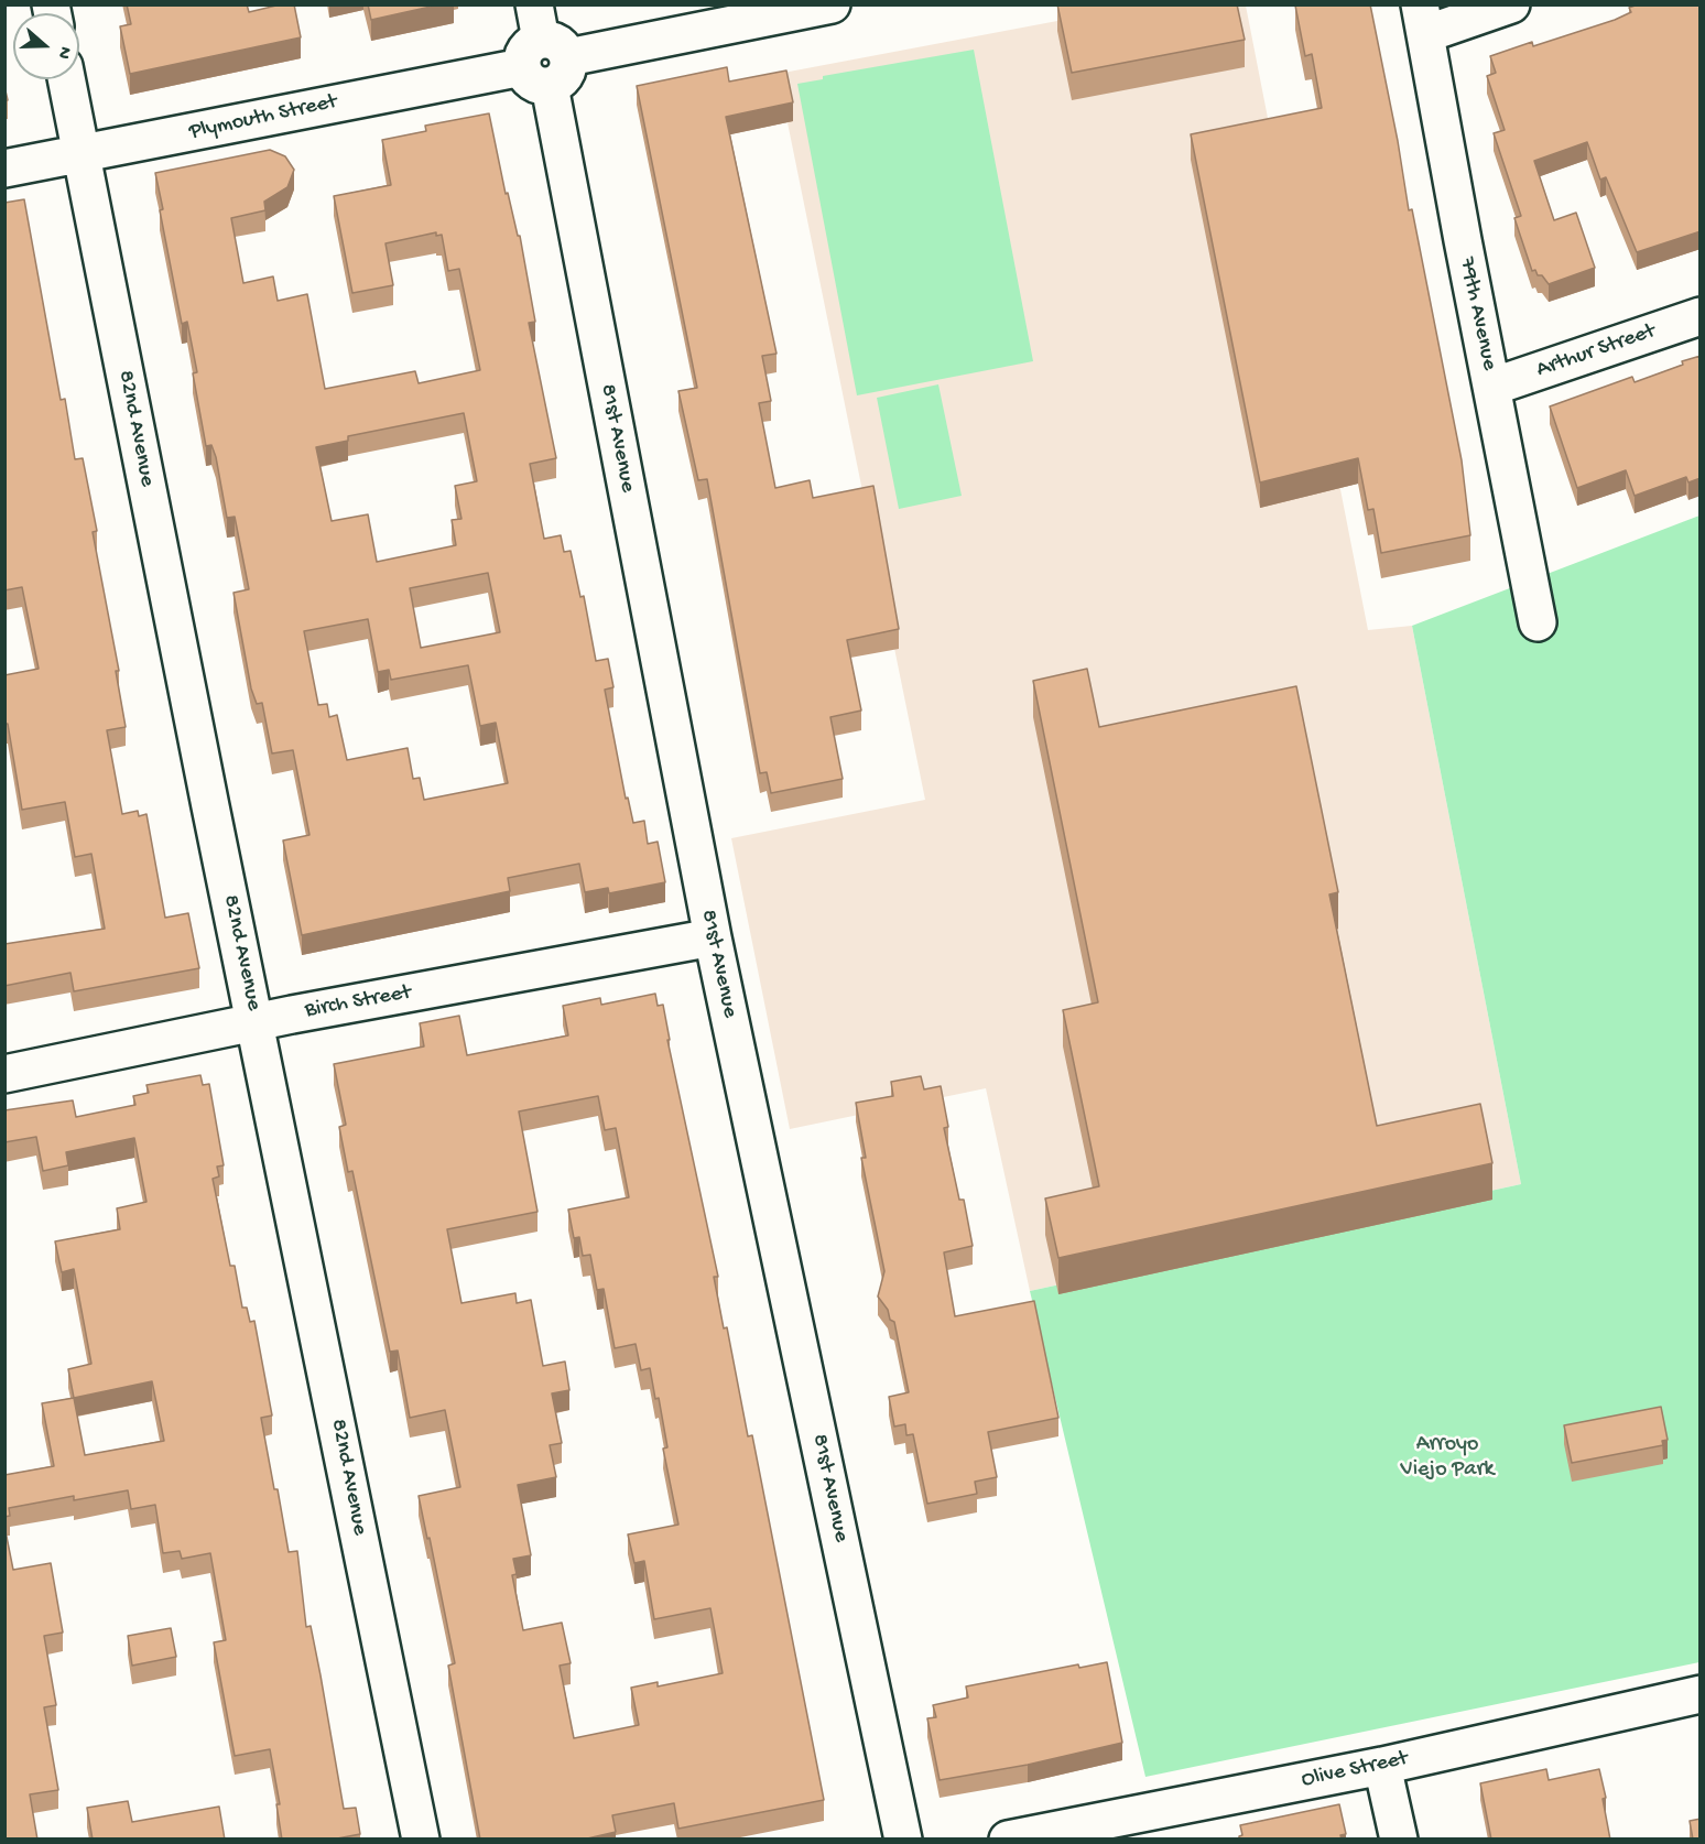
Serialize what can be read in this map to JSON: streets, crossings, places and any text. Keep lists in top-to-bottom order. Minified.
{"streets":{"street":["Plymouth Street","79th Avenue","Arthur Street","82nd Avenue","81st Avenue","Birch Street","Olive Street"]},"crossings":[["Plymouth Street","82nd Avenue"],["Plymouth Street","81st Avenue"],["79th Avenue","Arthur Street"],["82nd Avenue","Birch Street"],["81st Avenue","Birch Street"]],"parks":["Arroyo Viejo Park"],"north":"right"}
